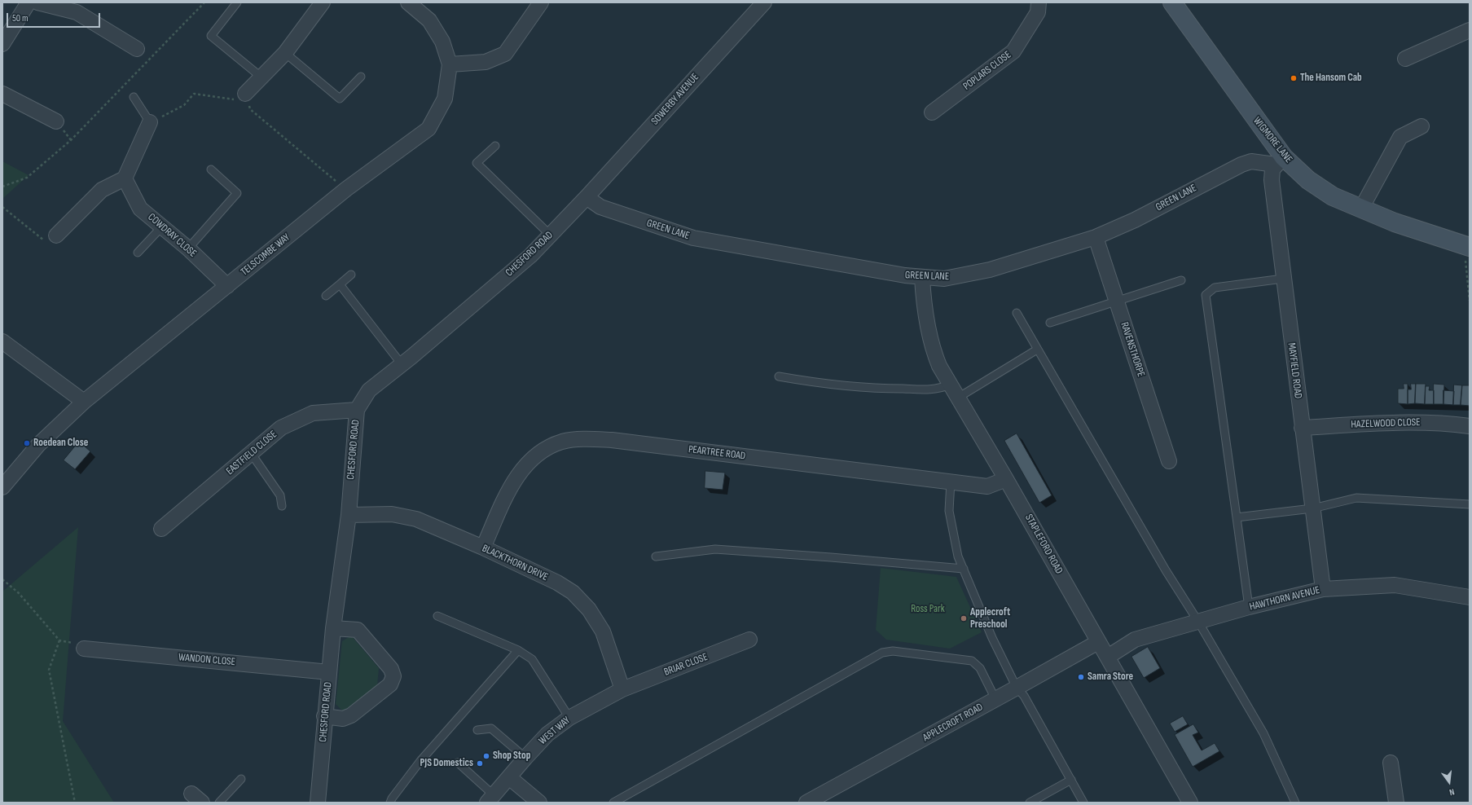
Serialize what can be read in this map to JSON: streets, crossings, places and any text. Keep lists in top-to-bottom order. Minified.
{"streets":{"street":["POPLARS CLOSE","SOWERBY AVENUE","WIGMORE LANE","GREEN LANE","COWDRAY CLOSE","CHESFORD ROAD","TELSCOMBE WAY","RAVENSTHORPE","MAYFIELD ROAD","HAZELWOOD CLOSE","EASTFIELD CLOSE","PEARTREE ROAD","STAPLEFORD ROAD","BLACKTHORN DRIVE","HAWTHORN AVENUE","WANDON CLOSE","BRIAR CLOSE","APPLECROFT ROAD","WEST WAY"]},"crossings":[["SOWERBY AVENUE","GREEN LANE"],["SOWERBY AVENUE","CHESFORD ROAD"],["WIGMORE LANE","GREEN LANE"],["WIGMORE LANE","MAYFIELD ROAD"],["GREEN LANE","CHESFORD ROAD"],["GREEN LANE","RAVENSTHORPE"],["GREEN LANE","MAYFIELD ROAD"],["GREEN LANE","STAPLEFORD ROAD"],["COWDRAY CLOSE","TELSCOMBE WAY"],["CHESFORD ROAD","EASTFIELD CLOSE"],["CHESFORD ROAD","BLACKTHORN DRIVE"],["CHESFORD ROAD","WANDON CLOSE"],["MAYFIELD ROAD","HAZELWOOD CLOSE"],["MAYFIELD ROAD","HAWTHORN AVENUE"],["PEARTREE ROAD","STAPLEFORD ROAD"],["PEARTREE ROAD","BLACKTHORN DRIVE"],["STAPLEFORD ROAD","HAWTHORN AVENUE"],["STAPLEFORD ROAD","APPLECROFT ROAD"],["BLACKTHORN DRIVE","BRIAR CLOSE"],["BLACKTHORN DRIVE","WEST WAY"],["BRIAR CLOSE","WEST WAY"]],"parks":["Ross Park"],"places":["The Hansom Cab","Roedean Close","Applecroft Preschool","Samra Store","Shop Stop","PJS Domestics"],"scale_bar":"50 m","north":"bottom"}
